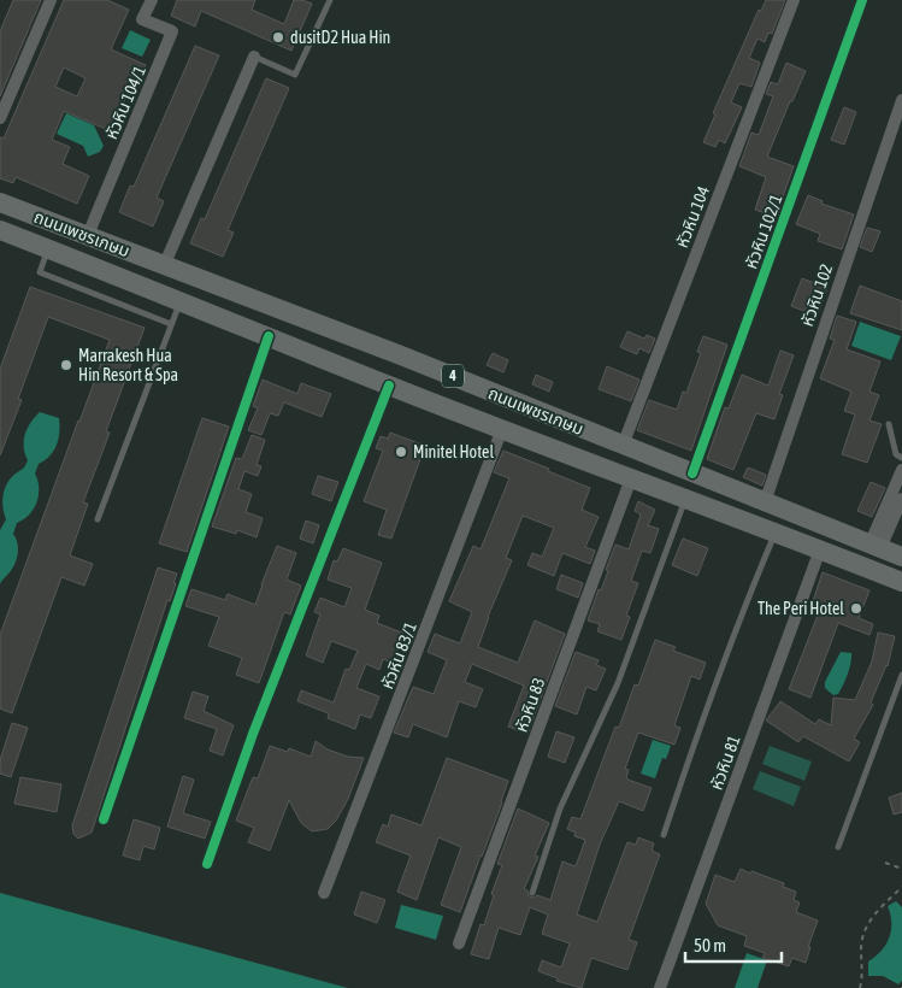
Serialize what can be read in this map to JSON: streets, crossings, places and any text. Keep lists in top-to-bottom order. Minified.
{"streets":{"main road":["ถนนเพชรเกษม","4"],"street":["หัวหิน 104/1","หัวหิน 104","หัวหิน 102/1","หัวหิน 102","หัวหิน 83/1","หัวหิน 83","หัวหิน 81"]},"crossings":[["หัวหิน 104/1","ถนนเพชรเกษม"],["หัวหิน 104","ถนนเพชรเกษม"],["หัวหิน 102/1","ถนนเพชรเกษม"],["ถนนเพชรเกษม","หัวหิน 102"],["ถนนเพชรเกษม","หัวหิน 83/1"],["ถนนเพชรเกษม","หัวหิน 83"],["ถนนเพชรเกษม","หัวหิน 81"]],"places":["dusitD2 Hua Hin","Marrakesh Hua Hin Resort & Spa","Minitel Hotel","The Peri Hotel"],"scale_bar":"50 m"}
